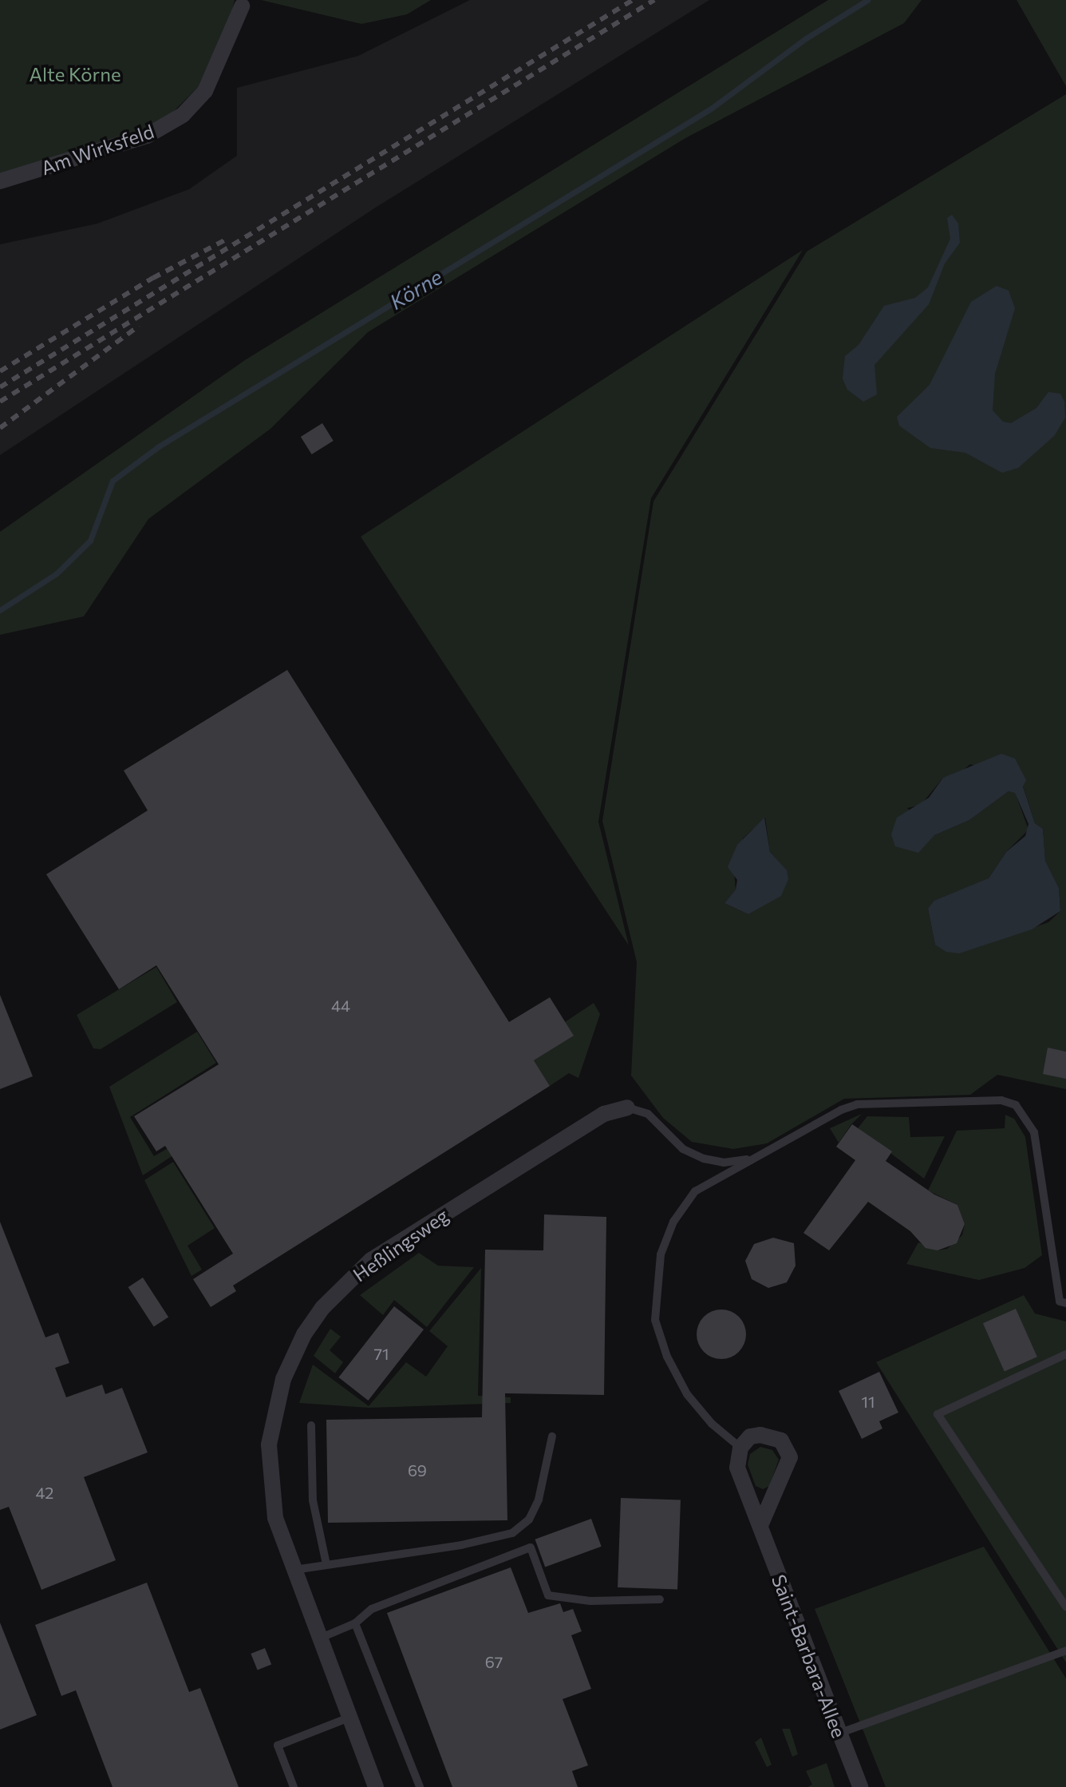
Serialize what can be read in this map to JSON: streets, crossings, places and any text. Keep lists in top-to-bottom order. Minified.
{"streets":{"street":["Am Wirksfeld","Heßlingsweg","Saint-Barbara-Allee"]},"water":["Körne"],"parks":["Alte Körne"],"house_numbers":["44","71","11","69","42","67"]}
